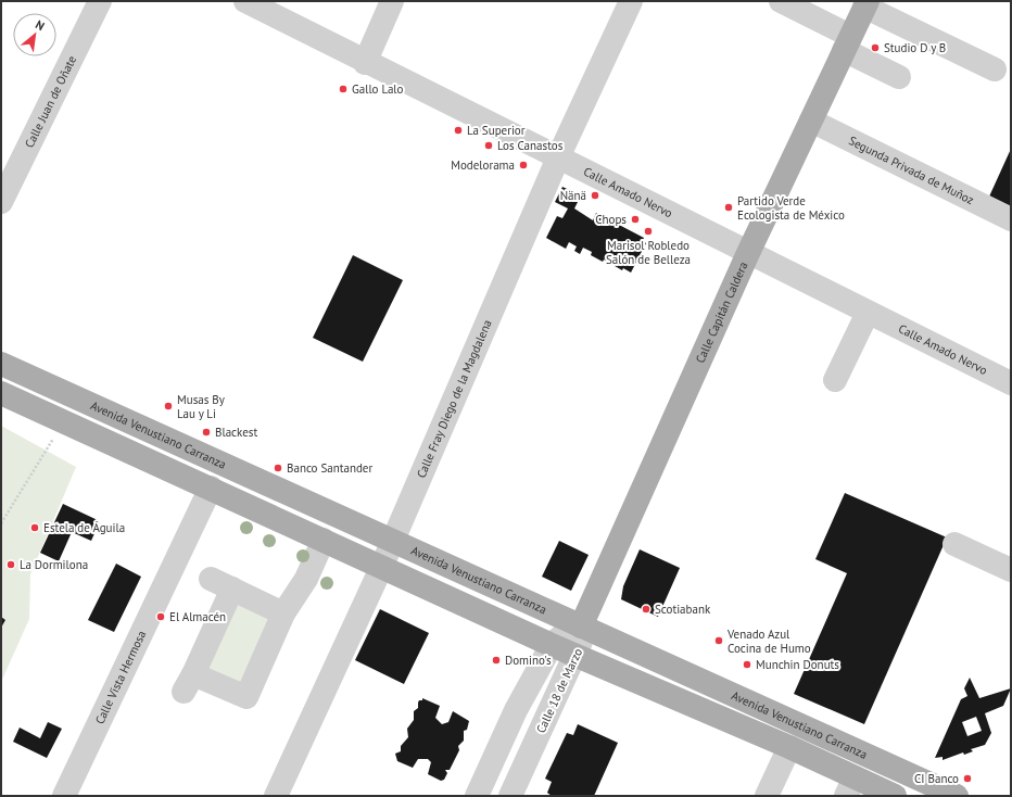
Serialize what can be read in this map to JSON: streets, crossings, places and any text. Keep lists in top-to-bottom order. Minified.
{"streets":{"main road":["Calle Capitán Caldera","Avenida Venustiano Carranza"],"street":["Calle Juan de Oñate","Segunda Privada de Muñoz","Calle Amado Nervo","Calle Fray Diego de la Magdalena","Calle Vista Hermosa","Calle 18 de Marzo"]},"crossings":[["Segunda Privada de Muñoz","Calle Capitán Caldera"],["Calle Amado Nervo","Calle Capitán Caldera"],["Calle Amado Nervo","Calle Fray Diego de la Magdalena"],["Calle Capitán Caldera","Avenida Venustiano Carranza"],["Calle Capitán Caldera","Calle 18 de Marzo"],["Calle Fray Diego de la Magdalena","Avenida Venustiano Carranza"],["Avenida Venustiano Carranza","Calle Vista Hermosa"],["Avenida Venustiano Carranza","Calle 18 de Marzo"]],"places":["Studio D y B","Gallo Lalo","La Superior","Los Canastos","Modelorama","Nänä","Partido Verde Ecologista de México","Chops","Marisol Robledo Salón de Belleza","Musas By Lau y Li","Blackest","Banco Santander","Estela de Águila","La Dormilona","Scotiabank","El Almacén","Venado Azul Cocina de Humo","Domino's","Munchin Donuts","CI Banco"],"north":"top right"}
